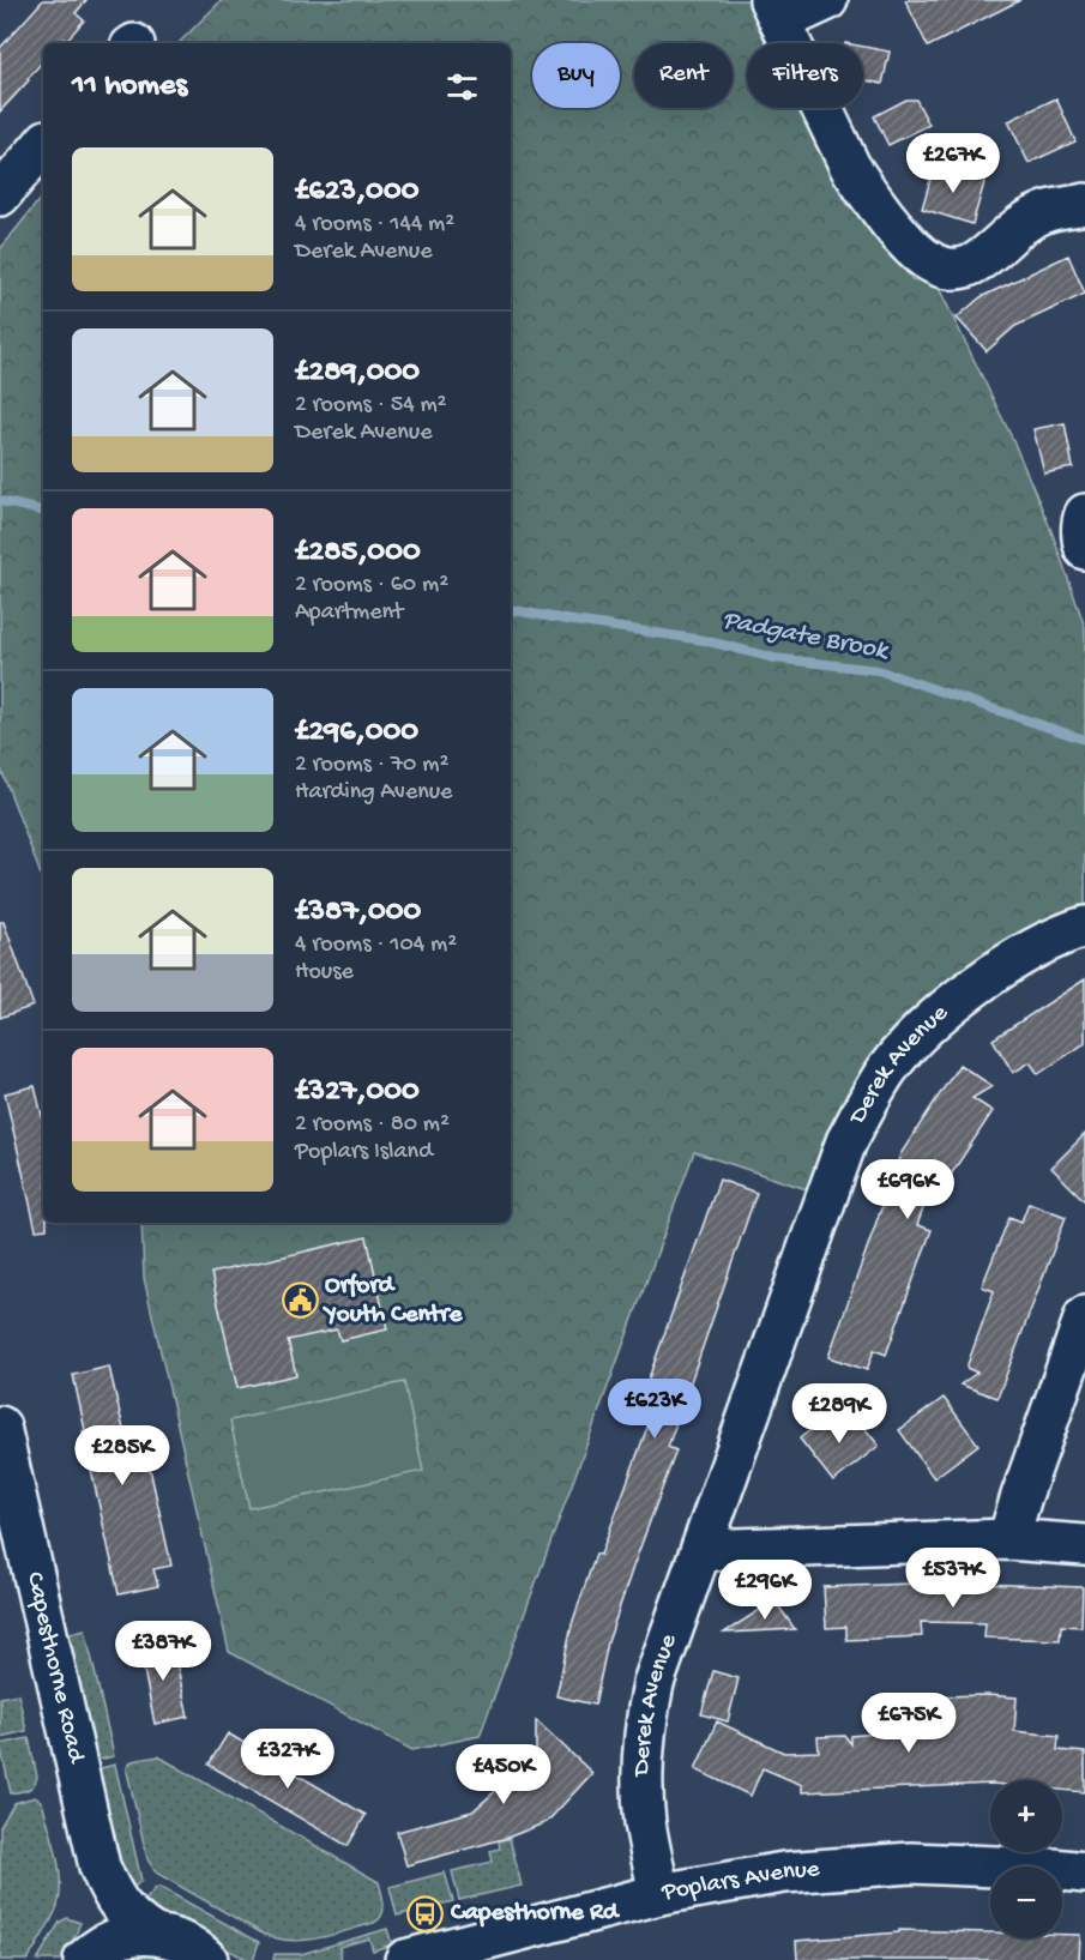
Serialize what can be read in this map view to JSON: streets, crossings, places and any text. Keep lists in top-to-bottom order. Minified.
{"streets":{"street":["Derek Avenue","Capesthorne Road","Poplars Avenue"]},"crossings":[["Derek Avenue","Poplars Avenue"]],"water":["Padgate Brook"],"places":{"public building":["Orford Youth Centre"],"bus stop":["Capesthorne Rd"]},"page":{"chip":["Buy","Rent","Filters"],"heading":"11 homes","list":[{"name":"£623,000","note":"4 rooms · 144 m² · Derek Avenue"},{"name":"£289,000","note":"2 rooms · 54 m² · Derek Avenue"},{"name":"£285,000","note":"2 rooms · 60 m² · Apartment"},{"name":"£296,000","note":"2 rooms · 70 m² · Harding Avenue"},{"name":"£387,000","note":"4 rooms · 104 m² · House"},{"name":"£327,000","note":"2 rooms · 80 m² · Poplars Island"}],"price":["£267K","£696K","£623K","£289K","£285K","£537K","£296K","£387K","£675K","£327K","£450K"],"map_buttons":["+","−"]}}
